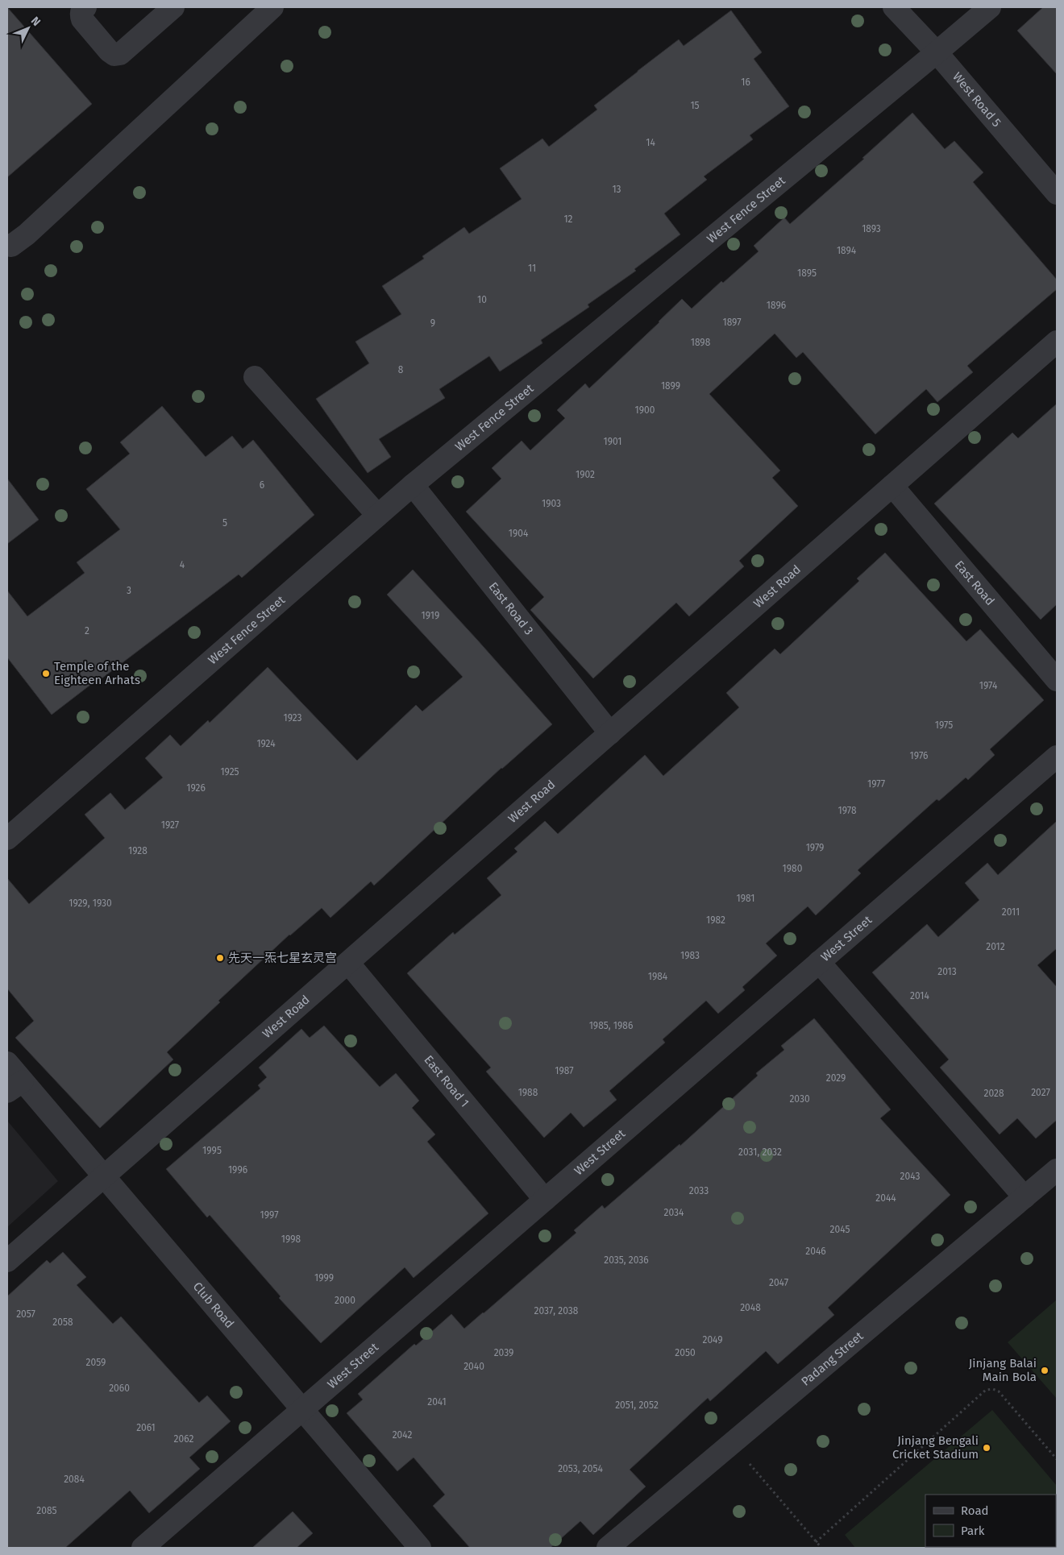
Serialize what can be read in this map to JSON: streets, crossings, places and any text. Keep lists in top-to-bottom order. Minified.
{"streets":{"street":["West Road 5","West Fence Street","East Road","West Road","East Road 3","West Street","East Road 1","Club Road","Padang Street"]},"crossings":[["West Road 5","West Fence Street"],["West Fence Street","East Road 3"],["East Road","West Road"],["West Road","East Road 3"],["West Road","East Road 1"],["West Road","Club Road"],["West Street","East Road 1"],["West Street","Club Road"]],"places":["Temple of the Eighteen Arhats","先天一炁七星玄灵宫","Jinjang Balai Main Bola","Jinjang Bengali Cricket Stadium"],"house_numbers":["16","15","14","13","12","1893","1894","11","1895","10","1896","1897","9","1898","8","1899","1900","1901","1902","6","1903","5","1904","4","3","1919","2","1974","1923","1975","1924","1976","1925","1977","1926","1978","1927","1979","1928","1980","1981","1929, 1930","2011","1982","2012","1983","2013","1984","2014","1985, 1986","1987","2029","1988","2027","2028","2030","1995","2031, 2032","1996","2043","2033","2044","2034","1997","2045","1998","2046","2035, 2036","1999","2047","2000","2048","2037, 2038","2057","2058","2049","2039","2050","2059","2040","2060","2041","2051, 2052","2061","2042","2062","2053, 2054","2084","2085"],"legend":["Road","Park"],"north":"top right"}
